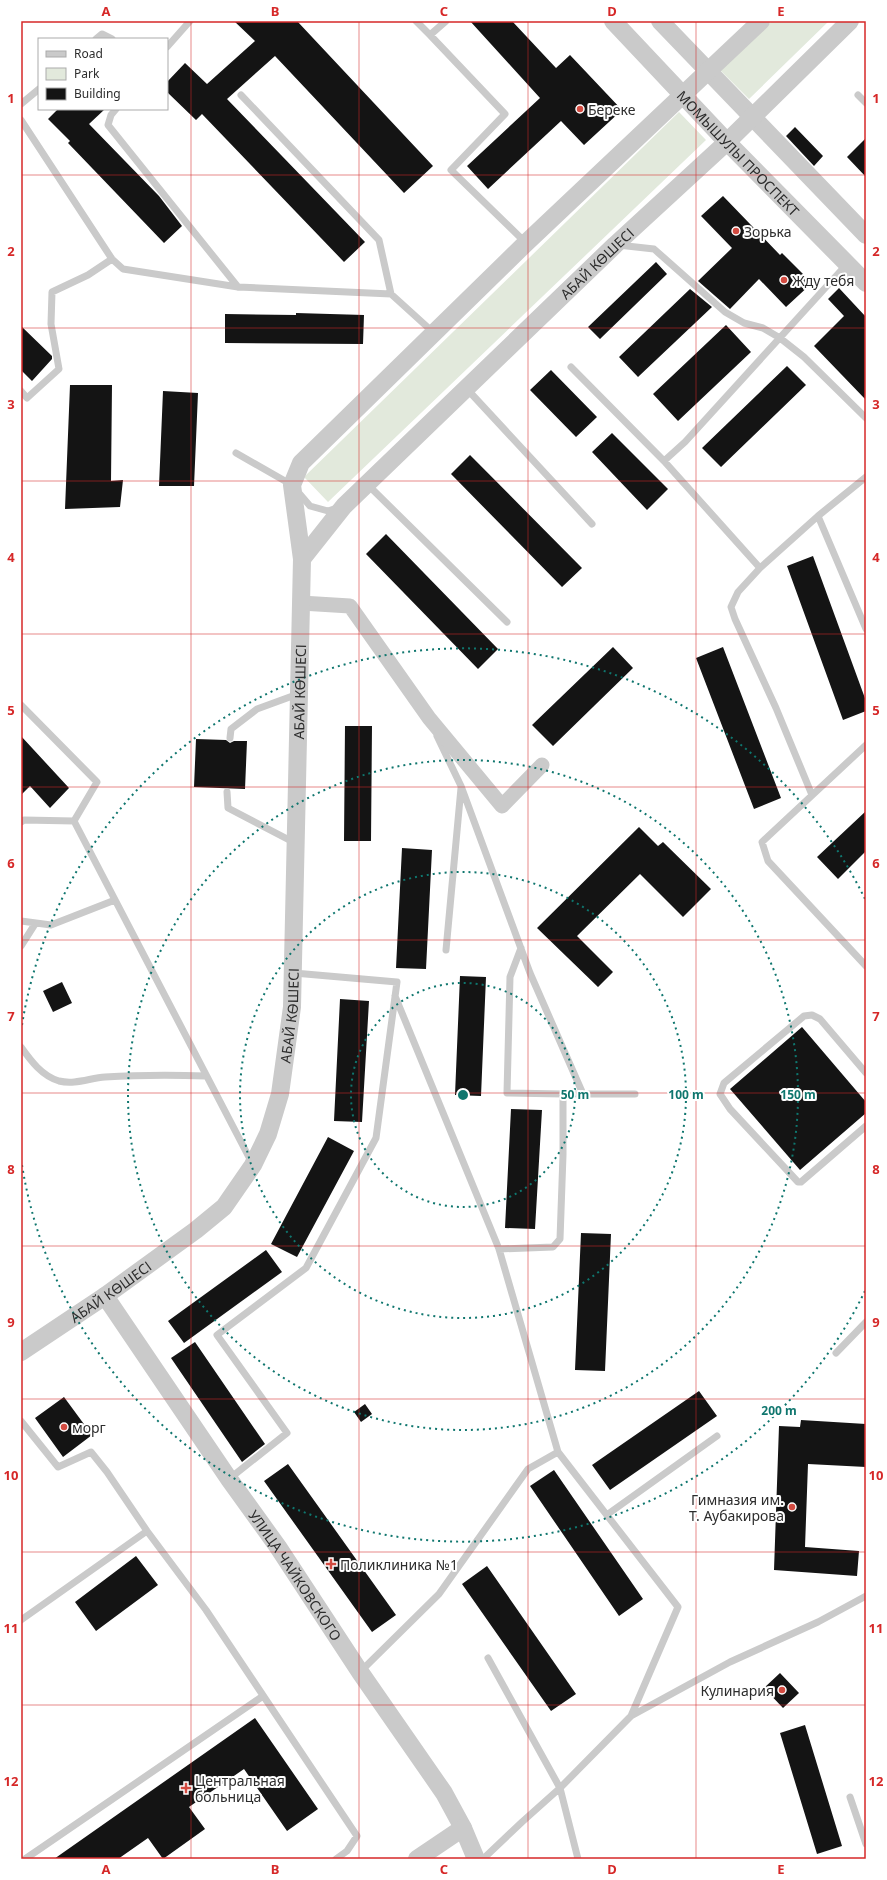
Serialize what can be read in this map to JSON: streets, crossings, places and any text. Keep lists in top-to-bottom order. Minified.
{"streets":{"street":["МОМЫШУЛЫ ПРОСПЕКТ","АБАЙ КӨШЕСІ","УЛИЦА ЧАЙКОВСКОГО"]},"crossings":[["МОМЫШУЛЫ ПРОСПЕКТ","АБАЙ КӨШЕСІ"],["АБАЙ КӨШЕСІ","УЛИЦА ЧАЙКОВСКОГО"]],"places":{"other":["Береке","Зорька","Жду тебя","морг","Гимназия им. Т. Аубакирова","Кулинария"],"health":["Поликлиника №1","Центральная больница"]},"legend":["Road","Park","Building"],"grid":{"columns":["A","B","C","D","E"],"rows":["1","2","3","4","5","6","7","8","9","10","11","12"]},"rings":["50 m","100 m","150 m","200 m"]}
